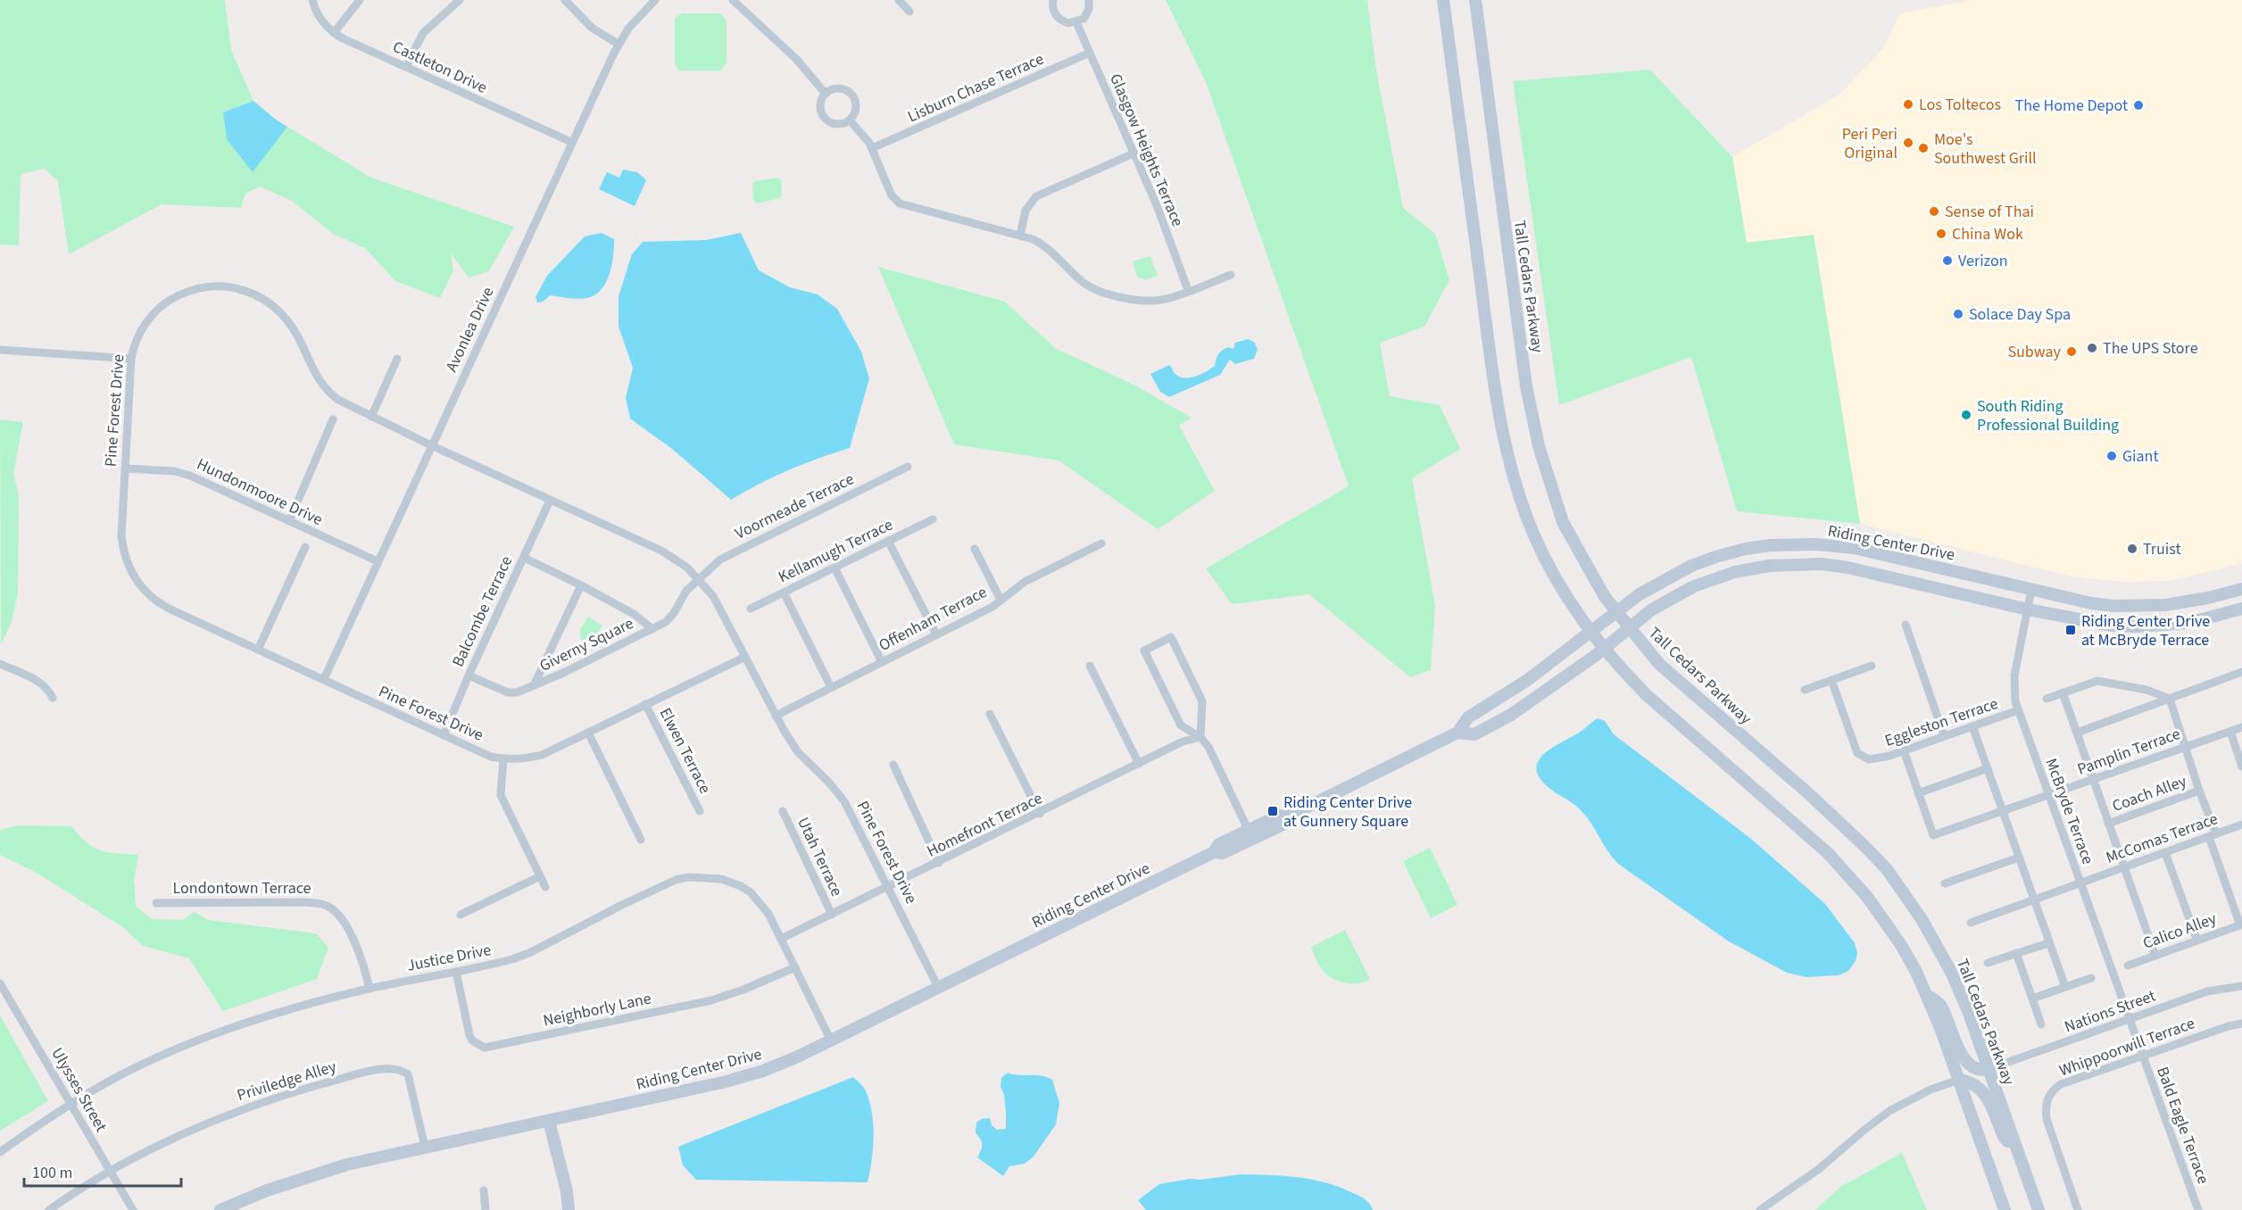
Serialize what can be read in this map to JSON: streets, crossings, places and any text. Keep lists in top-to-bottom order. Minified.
{"streets":{"street":["Castleton Drive","Lisburn Chase Terrace","Glasgow Heights Terrace","Tall Cedars Parkway","Avonlea Drive","Pine Forest Drive","Hundonmoore Drive","Voormeade Terrace","Riding Center Drive","Kellamugh Terrace","Balcombe Terrace","Offenham Terrace","Giverny Square","Eggleston Terrace","Elwen Terrace","Pamplin Terrace","Coach Alley","McBryde Terrace","Homefront Terrace","McComas Terrace","Utah Terrace","Londontown Terrace","Calico Alley","Justice Drive","Neighborly Lane","Nations Street","Whippoorwill Terrace","Priviledge Alley","Ulysses Street","Bald Eagle Terrace"]},"crossings":[["Castleton Drive","Avonlea Drive"],["Lisburn Chase Terrace","Glasgow Heights Terrace"],["Tall Cedars Parkway","Riding Center Drive"],["Tall Cedars Parkway","Nations Street"],["Avonlea Drive","Pine Forest Drive"],["Avonlea Drive","Hundonmoore Drive"],["Pine Forest Drive","Hundonmoore Drive"],["Pine Forest Drive","Voormeade Terrace"],["Pine Forest Drive","Riding Center Drive"],["Pine Forest Drive","Balcombe Terrace"],["Pine Forest Drive","Offenham Terrace"],["Pine Forest Drive","Giverny Square"],["Pine Forest Drive","Elwen Terrace"],["Pine Forest Drive","Homefront Terrace"],["Voormeade Terrace","Giverny Square"],["Riding Center Drive","McBryde Terrace"],["Riding Center Drive","Justice Drive"],["Riding Center Drive","Priviledge Alley"],["Balcombe Terrace","Giverny Square"],["Eggleston Terrace","McBryde Terrace"],["Pamplin Terrace","Coach Alley"],["Pamplin Terrace","McBryde Terrace"],["Coach Alley","McComas Terrace"],["Coach Alley","Calico Alley"],["McBryde Terrace","McComas Terrace"],["McBryde Terrace","Nations Street"],["McBryde Terrace","Bald Eagle Terrace"],["Homefront Terrace","Utah Terrace"],["Homefront Terrace","Justice Drive"],["Londontown Terrace","Justice Drive"],["Justice Drive","Neighborly Lane"],["Justice Drive","Ulysses Street"],["Nations Street","Bald Eagle Terrace"],["Whippoorwill Terrace","Bald Eagle Terrace"],["Priviledge Alley","Ulysses Street"]],"places":{"other":["Los Toltecos","The Home Depot","Peri Peri Original","Moe's Southwest Grill","Sense of Thai","China Wok","Verizon","Solace Day Spa","The UPS Store","Subway","South Riding Professional Building","Giant","Truist"],"transit":["Riding Center Drive at McBryde Terrace","Riding Center Drive at Gunnery Square"]},"scale_bar":"100 m"}
